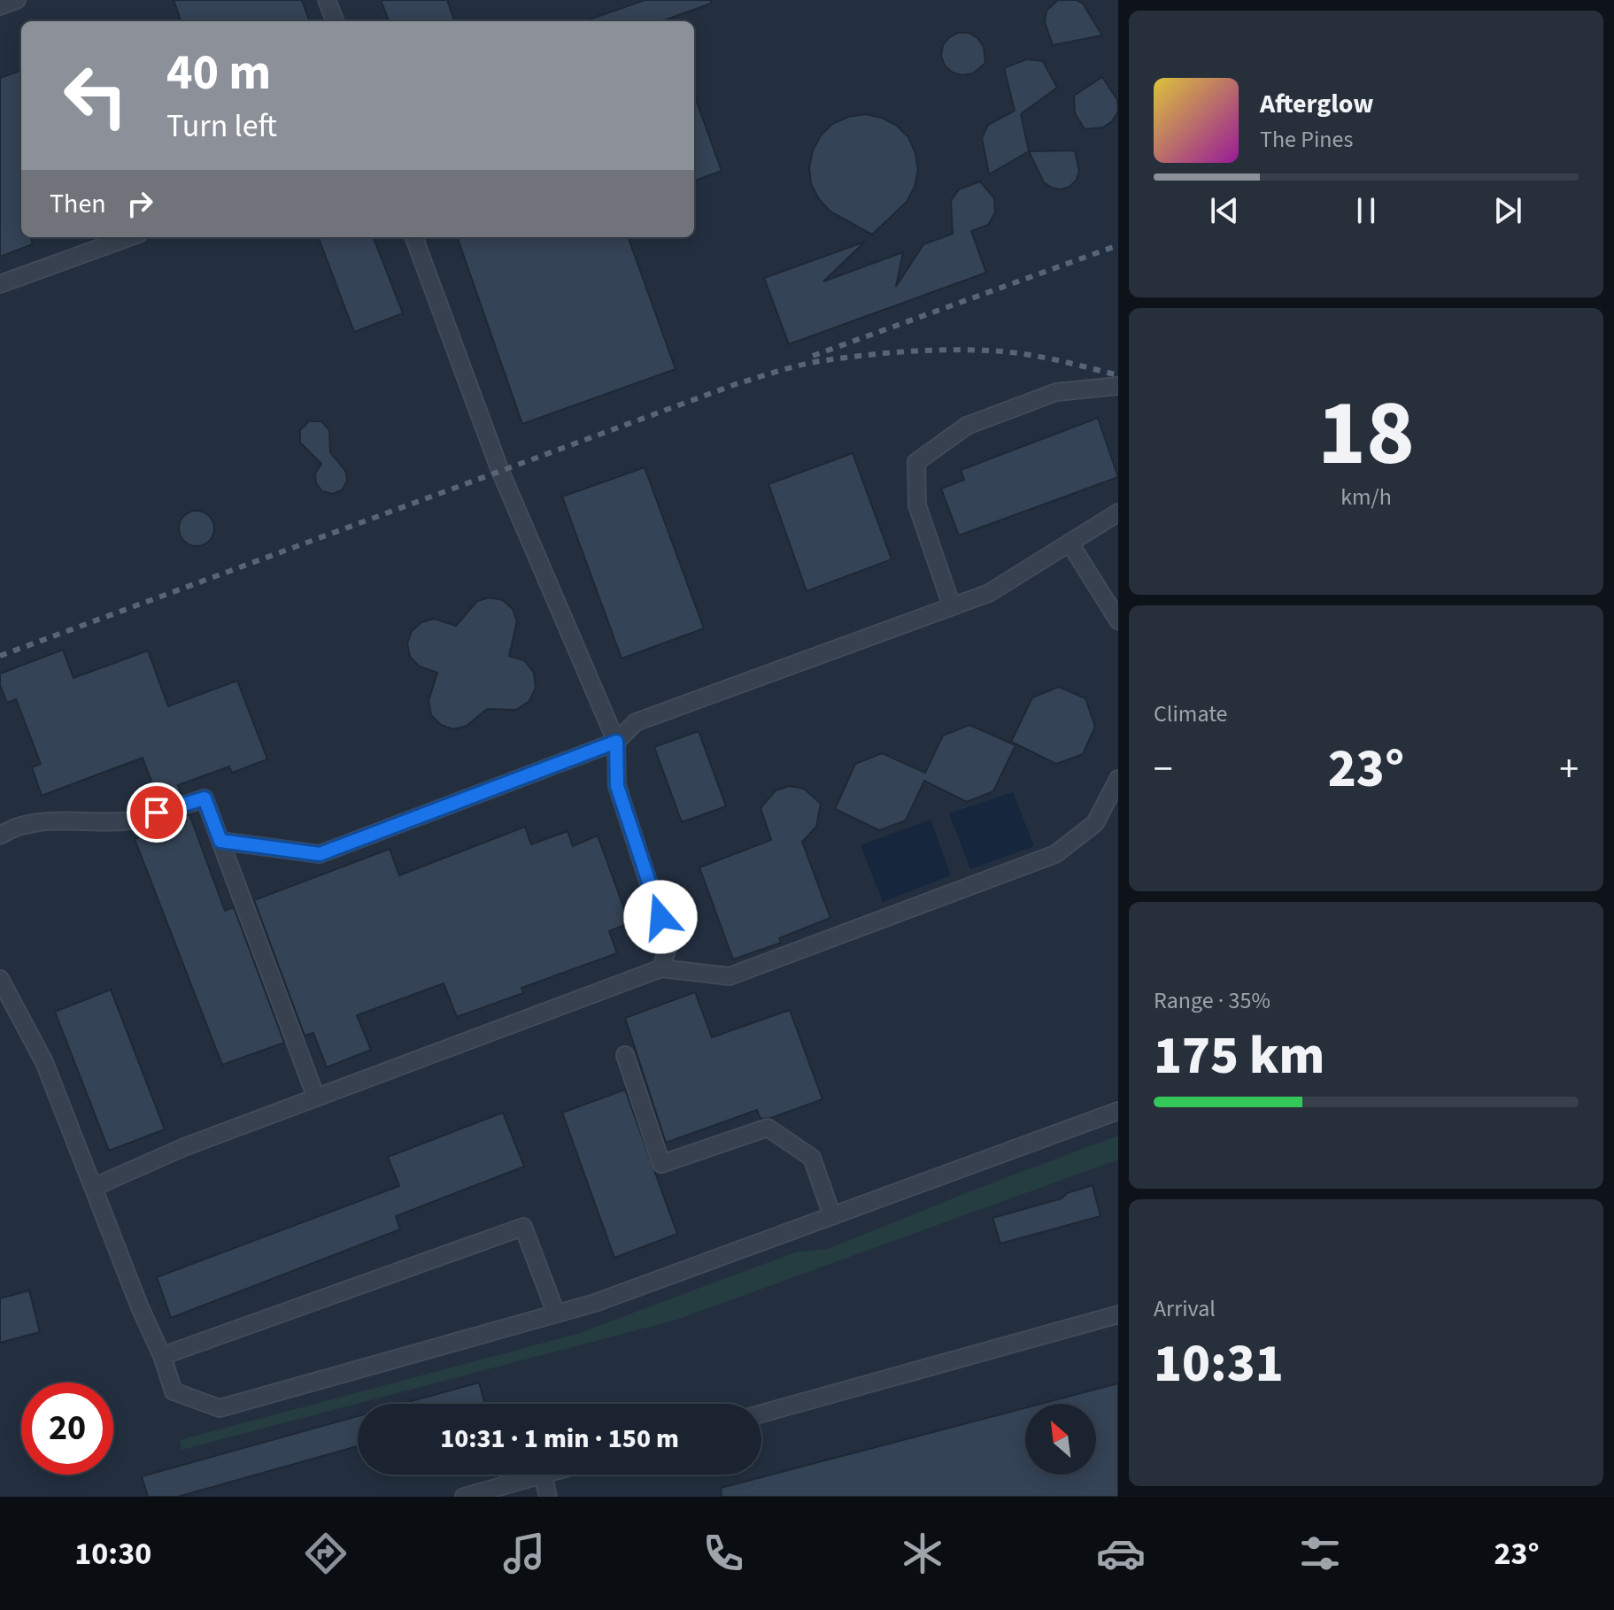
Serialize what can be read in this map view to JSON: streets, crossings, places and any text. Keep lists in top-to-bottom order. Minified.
{"north":"top left","page":{"turn":["40 m","Turn left"],"song":["Afterglow","The Pines"],"then":"Then","tile":[["18","km/h"],"Climate",["Range · 35%","175 km"],["Arrival","10:31"]],"heat":["−","23°","+"],"limit":"20","trip":"10:31 · 1 min · 150 m","tabs":["10:30","23°"]}}
